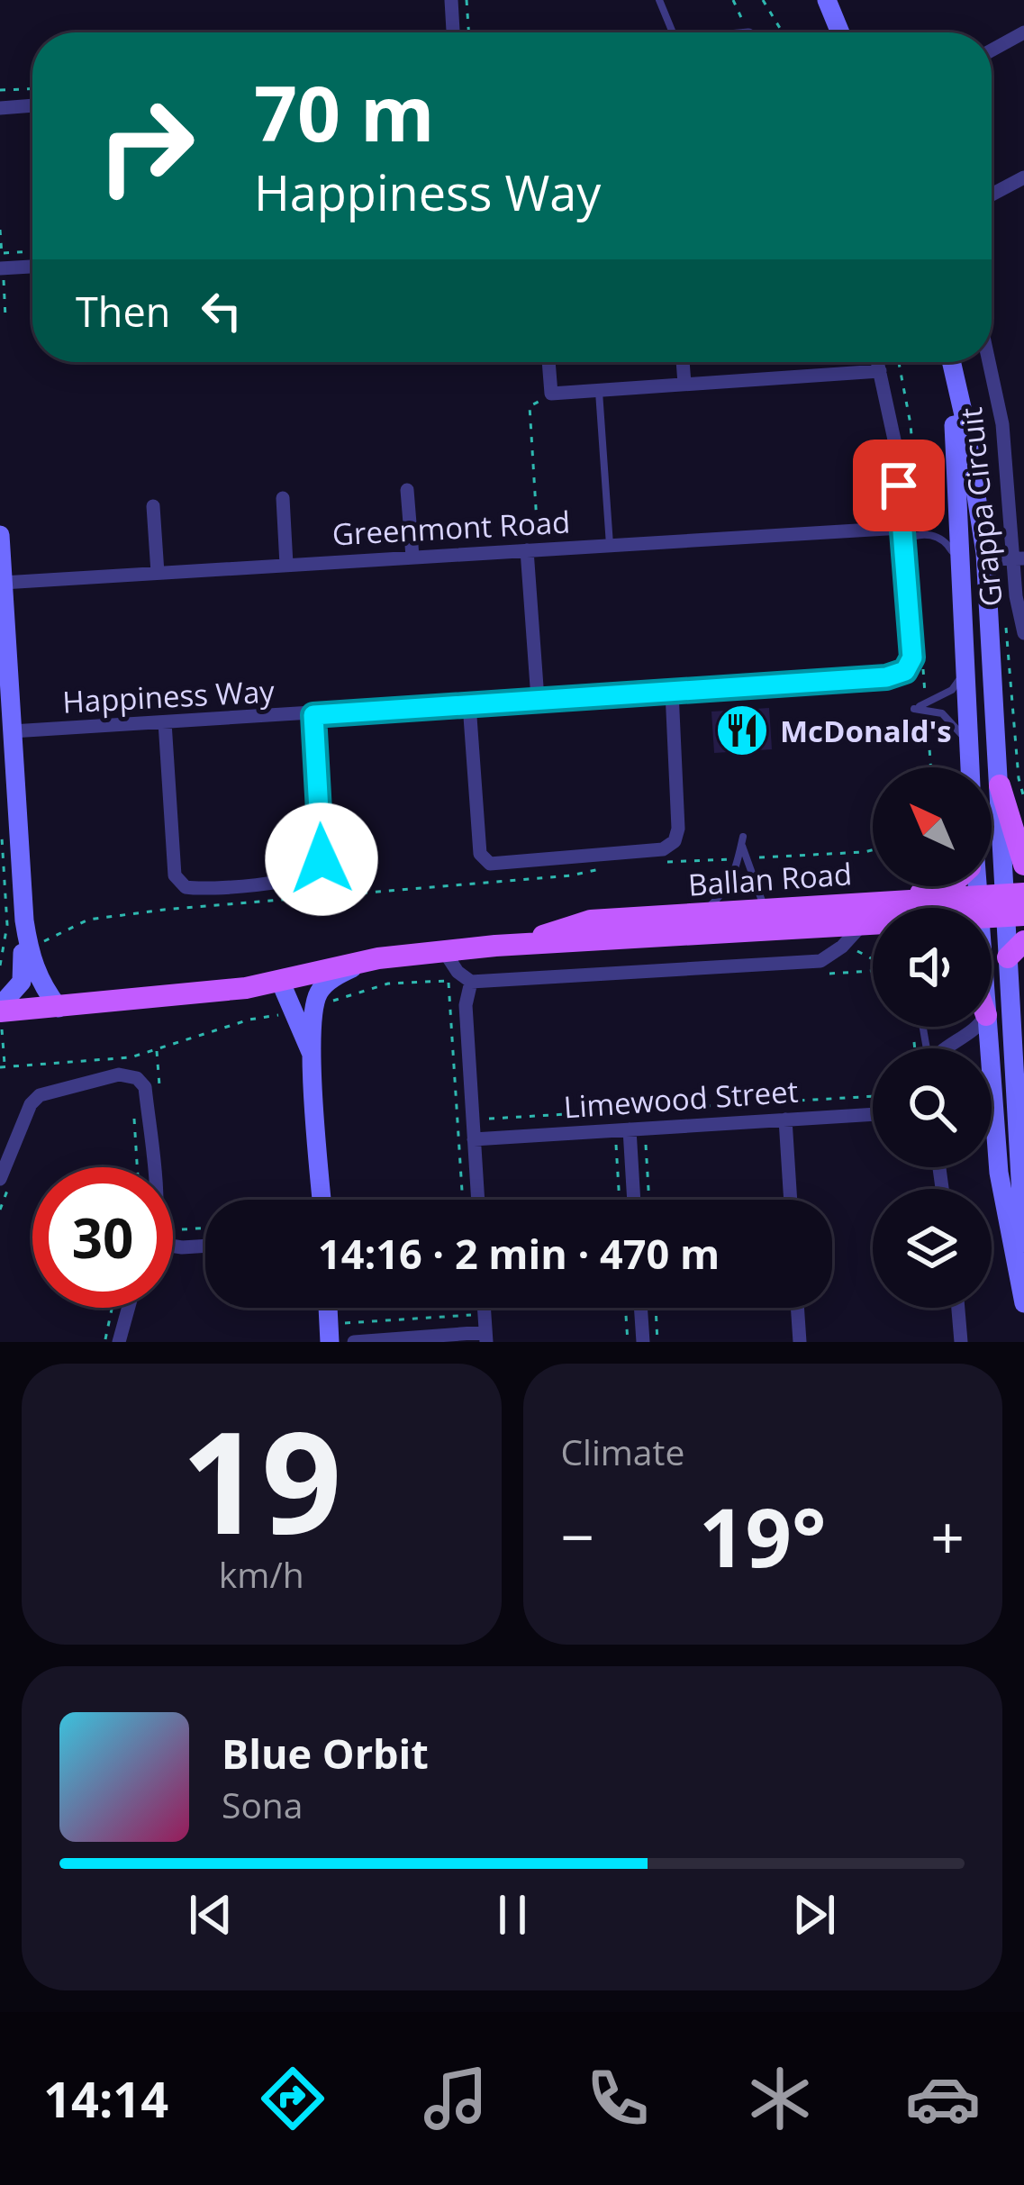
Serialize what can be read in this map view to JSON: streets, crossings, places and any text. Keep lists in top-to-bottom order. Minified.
{"streets":{"main road":["Ballan Road"],"street":["Grappa Circuit","Greenmont Road","Happiness Way","Limewood Street"]},"crossings":[["Greenmont Road","Happiness Way"]],"places":{"restaurant":["McDonald's"]},"north":"top left","page":{"turn":["70 m","Happiness Way"],"then":"Then","limit":"30","trip":"14:16 · 2 min · 470 m","tile":[["19","km/h"],"Climate"],"heat":["−","19°","+"],"song":["Blue Orbit","Sona"],"tabs":"14:14"}}
